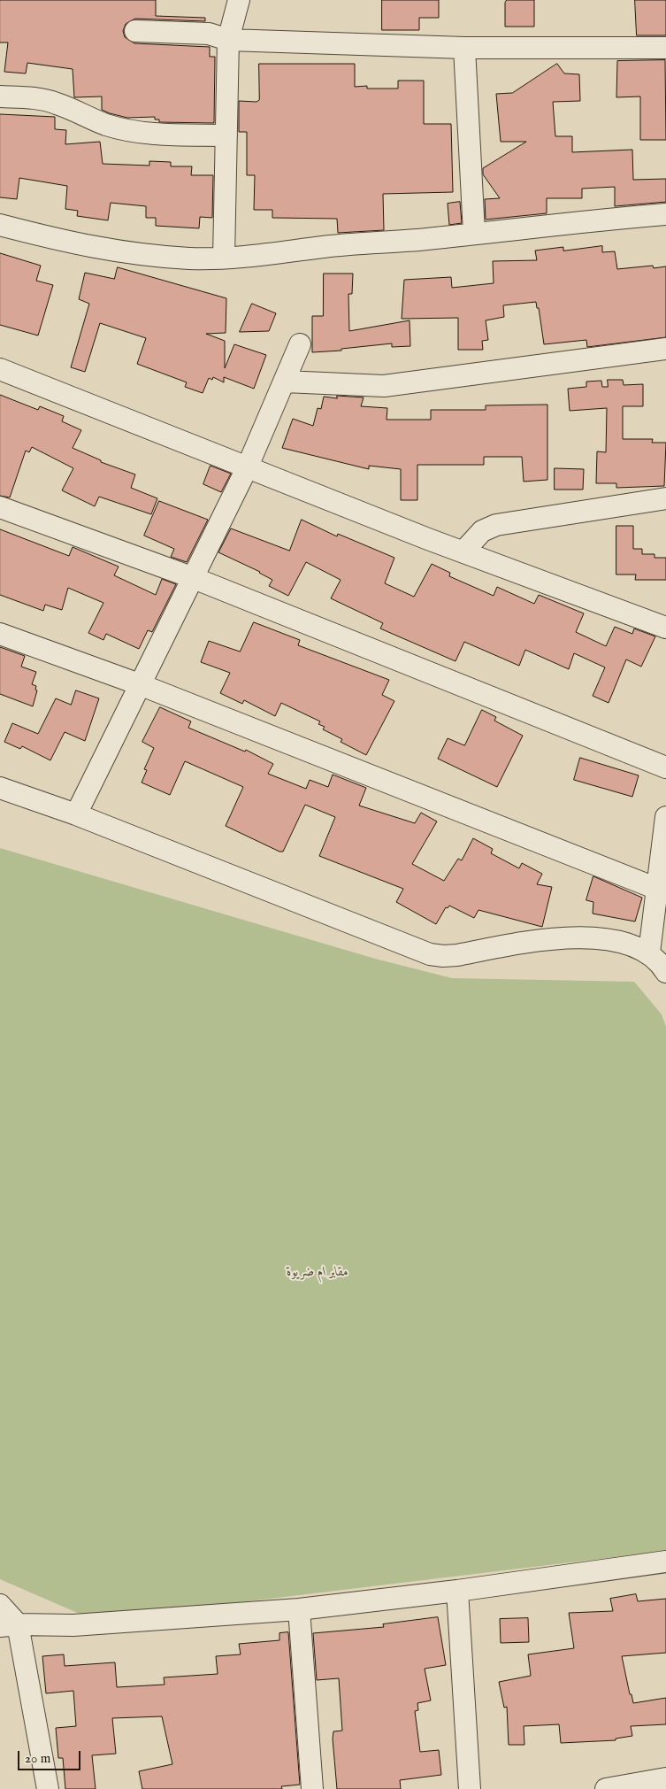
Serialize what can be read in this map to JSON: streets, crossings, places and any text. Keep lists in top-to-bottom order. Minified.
{"parks":["مقابر ام ضريوة"],"scale_bar":"20 m"}
